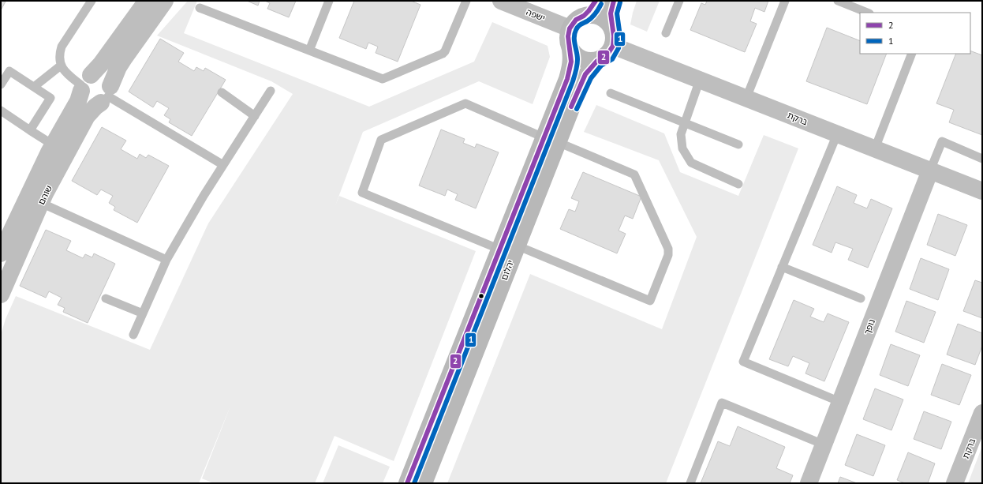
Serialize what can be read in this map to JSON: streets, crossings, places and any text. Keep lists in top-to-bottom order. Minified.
{"streets":{"street":["ישפה","ברקת","שוהם","יהלום","נופך"]},"crossings":[["ישפה","ברקת"],["ישפה","יהלום"],["ברקת","יהלום"],["ברקת","נופך"]],"lines":["transit line 2","transit line 1"],"legend":["2","1"]}
